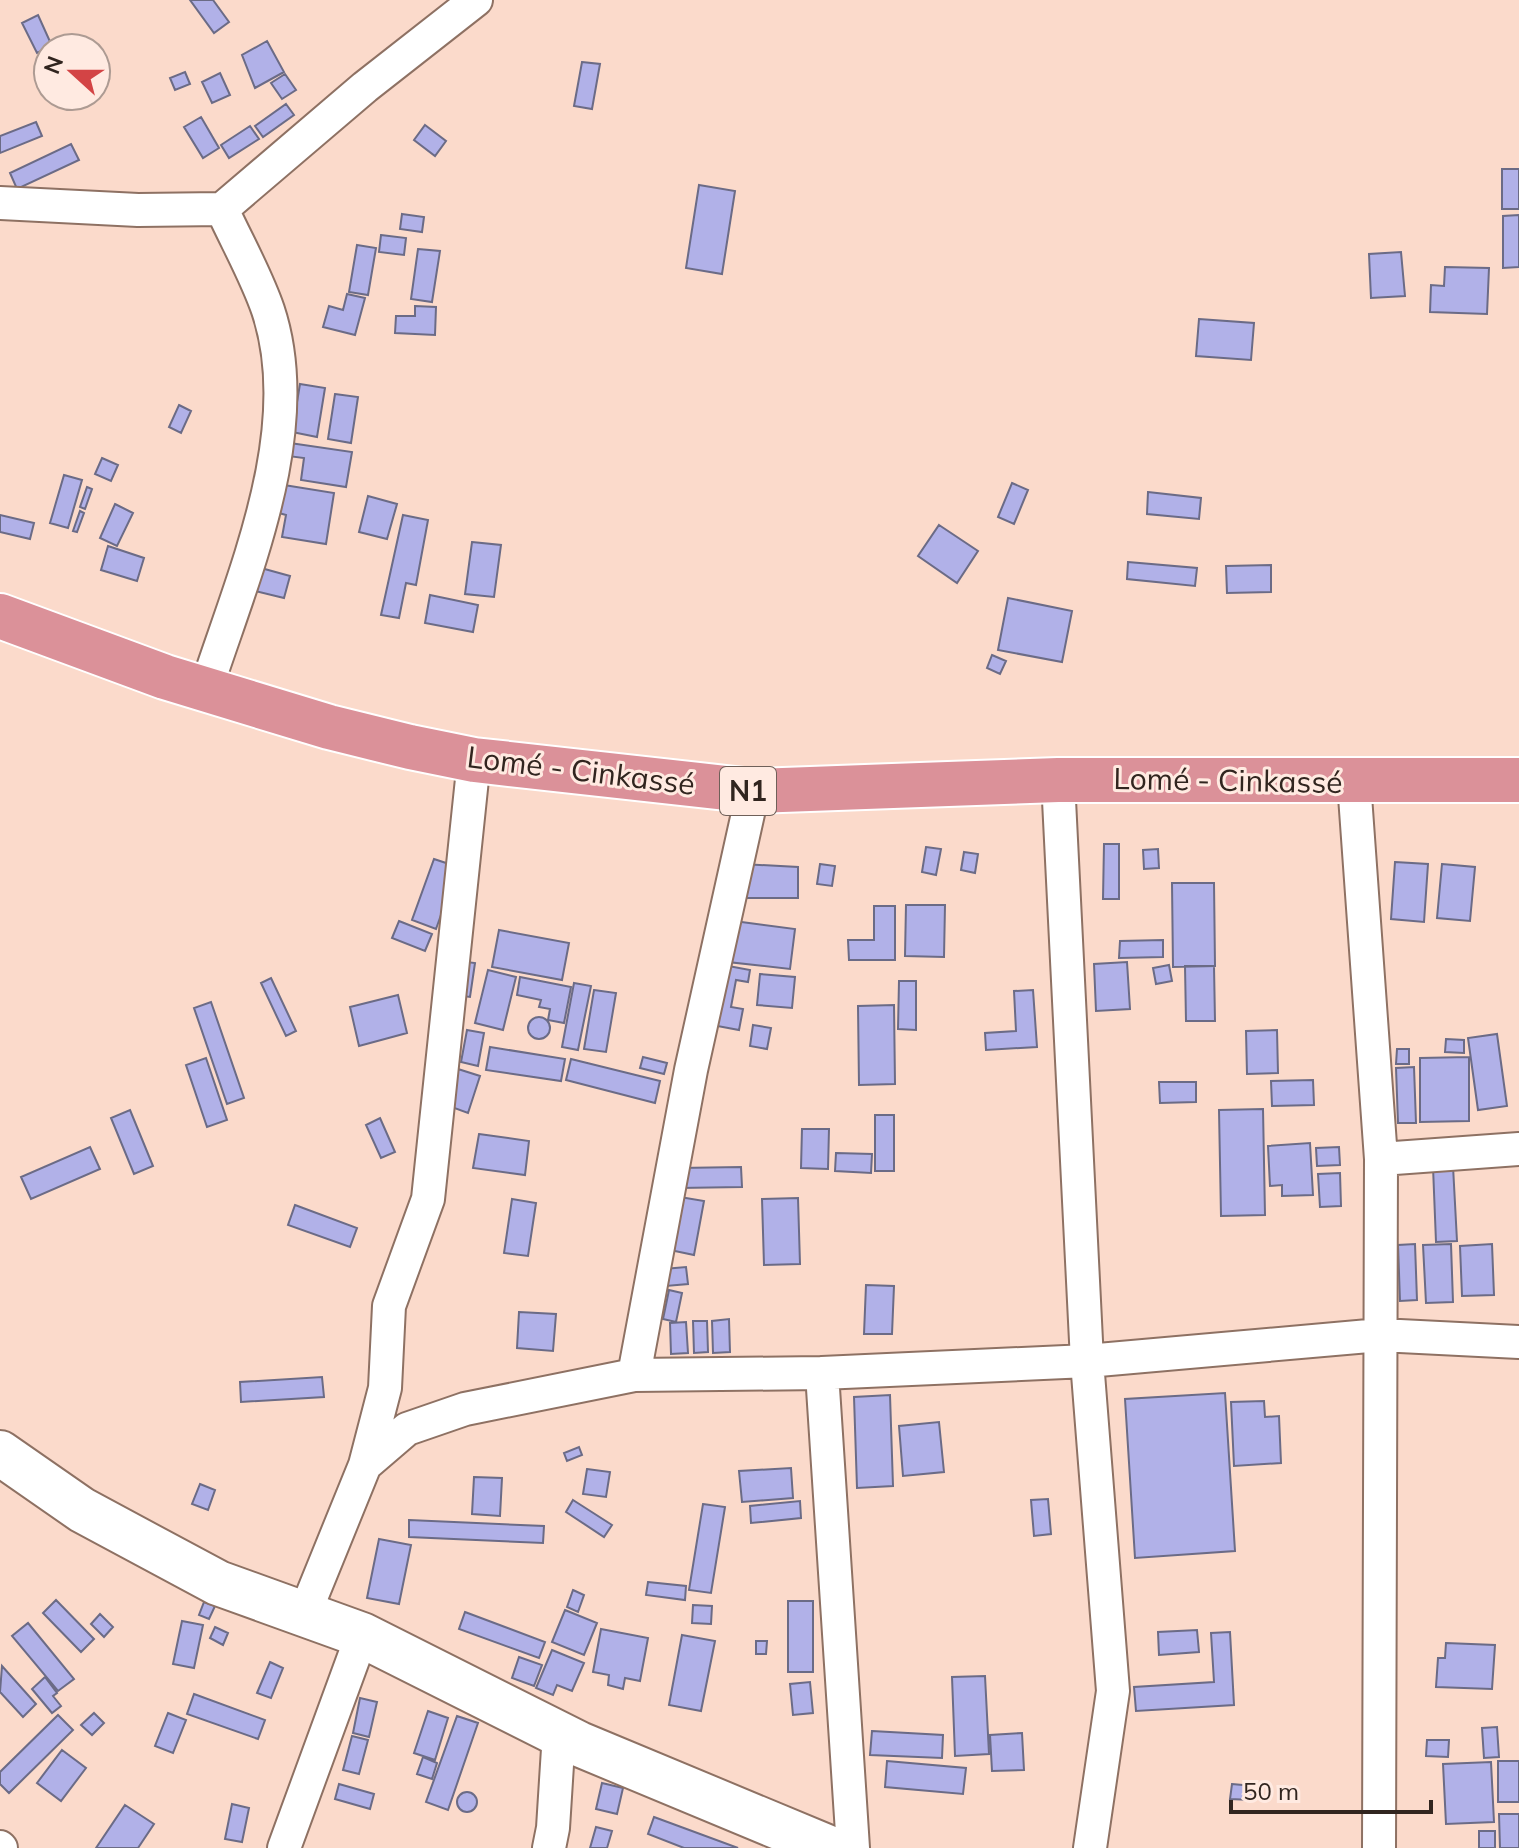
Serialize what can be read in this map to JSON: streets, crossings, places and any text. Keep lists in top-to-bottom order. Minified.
{"streets":{"highway":["Lomé - Cinkassé","N1"]},"scale_bar":"50 m","north":"left"}
